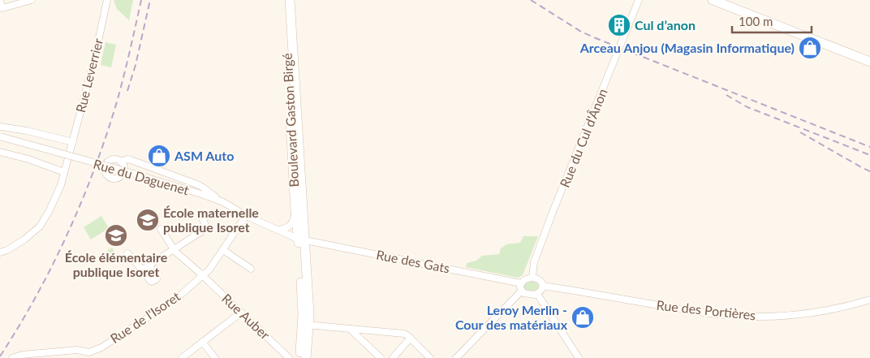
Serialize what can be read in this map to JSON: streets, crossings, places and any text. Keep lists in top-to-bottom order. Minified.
{"streets":{"main road":["Boulevard Gaston Birgé"],"street":["Rue Leverrier","Rue du Cul d'Ânon","Rue du Daguenet","Rue des Gats","Rue des Portières","Rue Auber","Rue de l'Isoret"]},"crossings":[["Boulevard Gaston Birgé","Rue du Daguenet"],["Boulevard Gaston Birgé","Rue des Gats"],["Rue du Cul d'Ânon","Rue des Gats"],["Rue du Cul d'Ânon","Rue des Portières"],["Rue du Daguenet","Rue des Gats"],["Rue du Daguenet","Rue de l'Isoret"],["Rue des Gats","Rue des Portières"],["Rue Auber","Rue de l'Isoret"]],"places":{"building":["Cul d’anon"],"shop":["Arceau Anjou (Magasin Informatique)","ASM Auto","Leroy Merlin - Cour des matériaux"],"school or university":["École maternelle publique Isoret","École élémentaire publique Isoret"]},"scale_bar":"100 m"}
